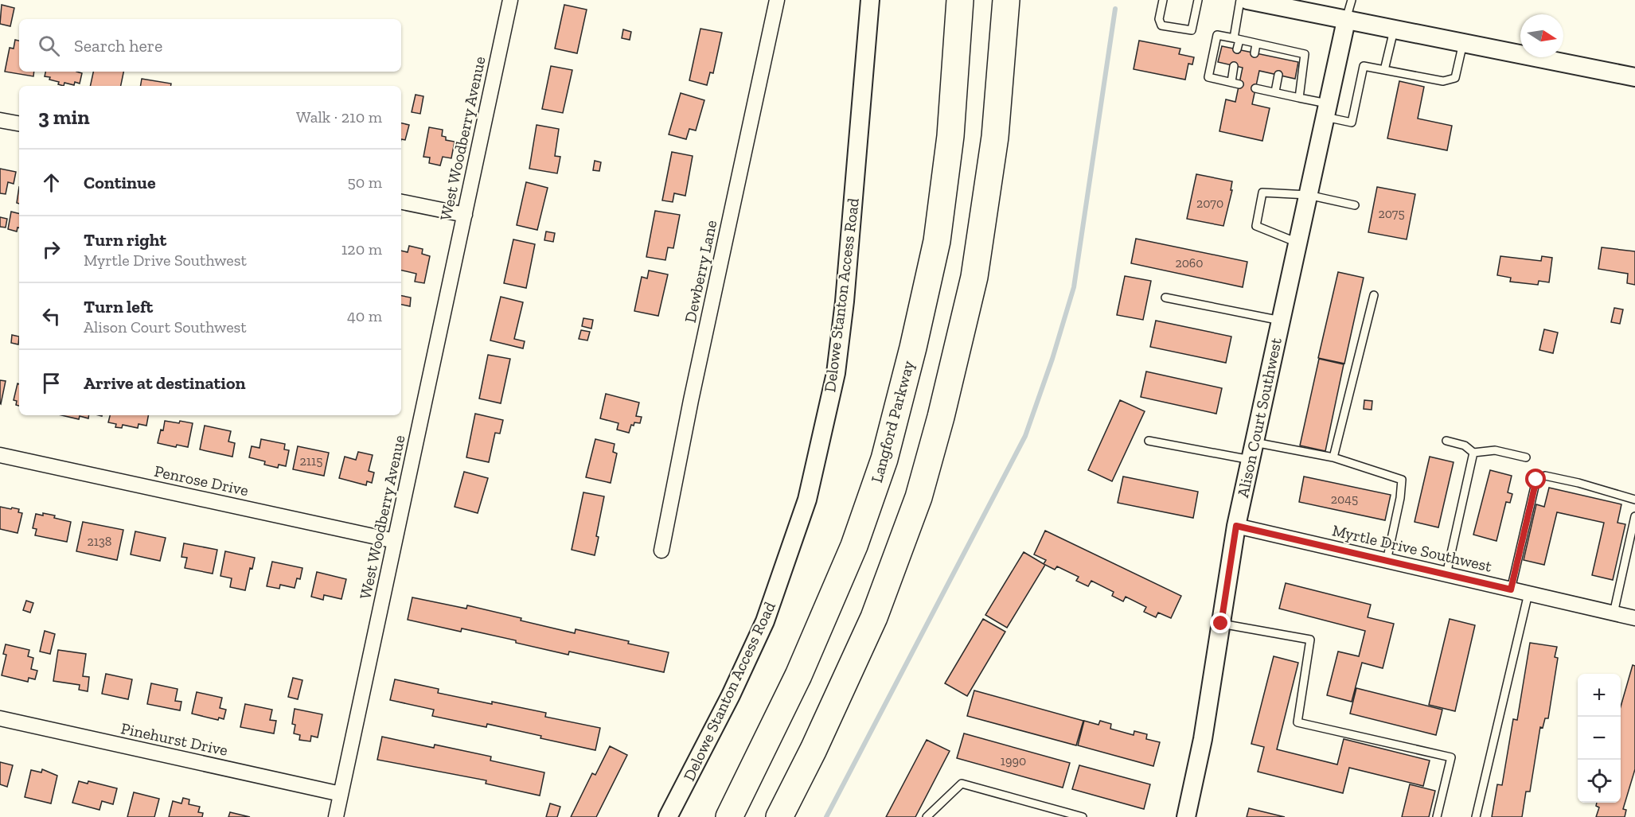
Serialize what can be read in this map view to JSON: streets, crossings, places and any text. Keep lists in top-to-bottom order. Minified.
{"streets":{"highway":["Langford Parkway"],"street":["West Woodberry Avenue","Dewberry Lane","Delowe Stanton Access Road","Alison Court Southwest","Penrose Drive","Myrtle Drive Southwest","Pinehurst Drive"]},"crossings":[["West Woodberry Avenue","Penrose Drive"],["West Woodberry Avenue","Pinehurst Drive"],["Alison Court Southwest","Myrtle Drive Southwest"]],"house_numbers":["2070","2075","2060","2115","2045","2138","1990"],"north":"right","page":{"search":"Search here","heading":["3 min","Walk · 210 m"],"list":[["Continue","50 m"],["Turn right","Myrtle Drive Southwest","120 m"],["Turn left","Alison Court Southwest","40 m"],"Arrive at destination"],"map_buttons":["+","−"]}}
